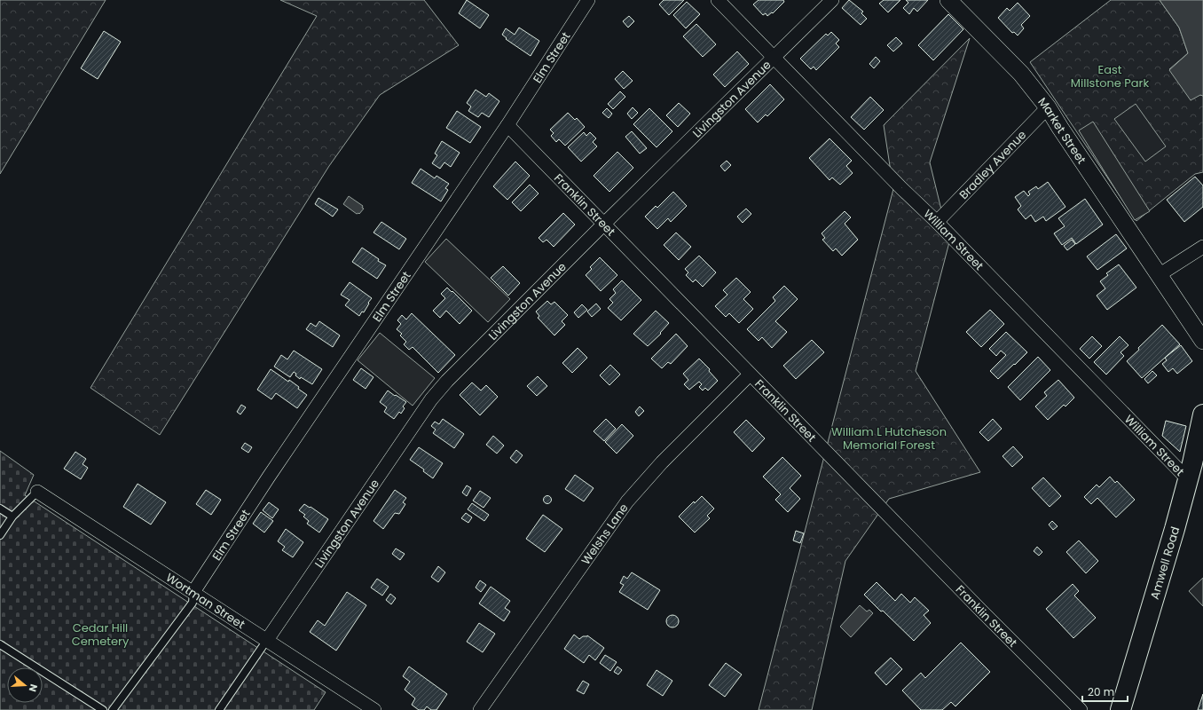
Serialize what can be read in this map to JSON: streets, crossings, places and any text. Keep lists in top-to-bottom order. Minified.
{"streets":{"main road":["Amwell Road"],"street":["Elm Street","Livingston Avenue","Market Street","Bradley Avenue","Franklin Street","William Street","Welshs Lane","Wortman Street"]},"crossings":[["Elm Street","Franklin Street"],["Elm Street","Wortman Street"],["Livingston Avenue","Franklin Street"],["Livingston Avenue","William Street"],["Livingston Avenue","Wortman Street"],["Market Street","Bradley Avenue"],["Bradley Avenue","William Street"],["Franklin Street","Welshs Lane"],["William Street","Amwell Road"]],"parks":["East Millstone Park","William L Hutcheson Memorial Forest","Cedar Hill Cemetery"],"scale_bar":"20 m","north":"right"}
